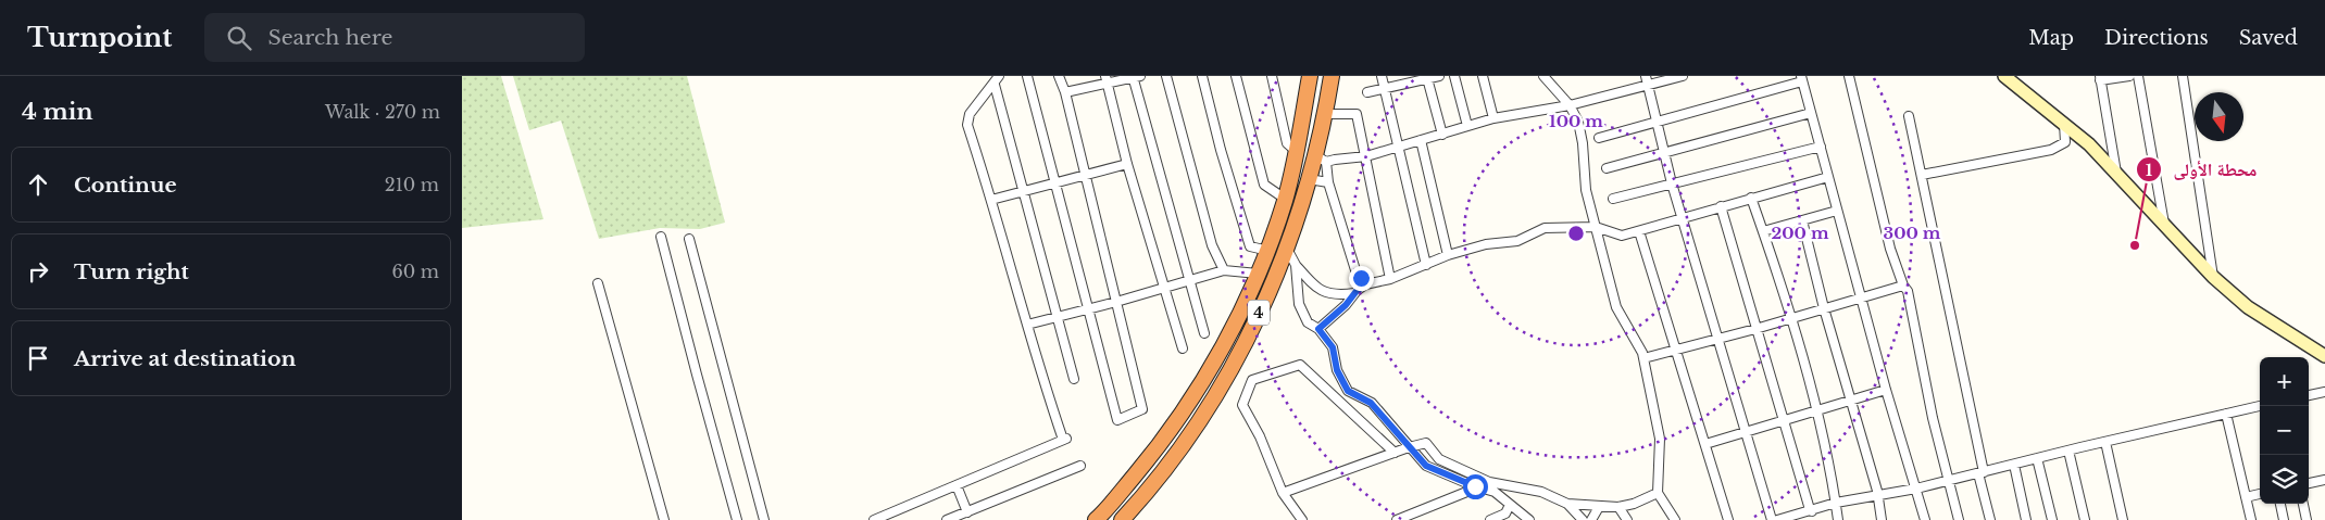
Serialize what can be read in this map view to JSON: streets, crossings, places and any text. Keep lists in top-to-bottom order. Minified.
{"streets":{"highway":["4"]},"places":["محطة الأولى"],"north":"bottom","page":{"header":"Turnpoint","search":"Search here","nav":["Map","Directions","Saved"],"heading":["4 min","Walk · 270 m"],"list":[["Continue","210 m"],["Turn right","60 m"],"Arrive at destination"],"map_buttons":["+","−"]},"rings":["100 m","200 m","300 m"]}
